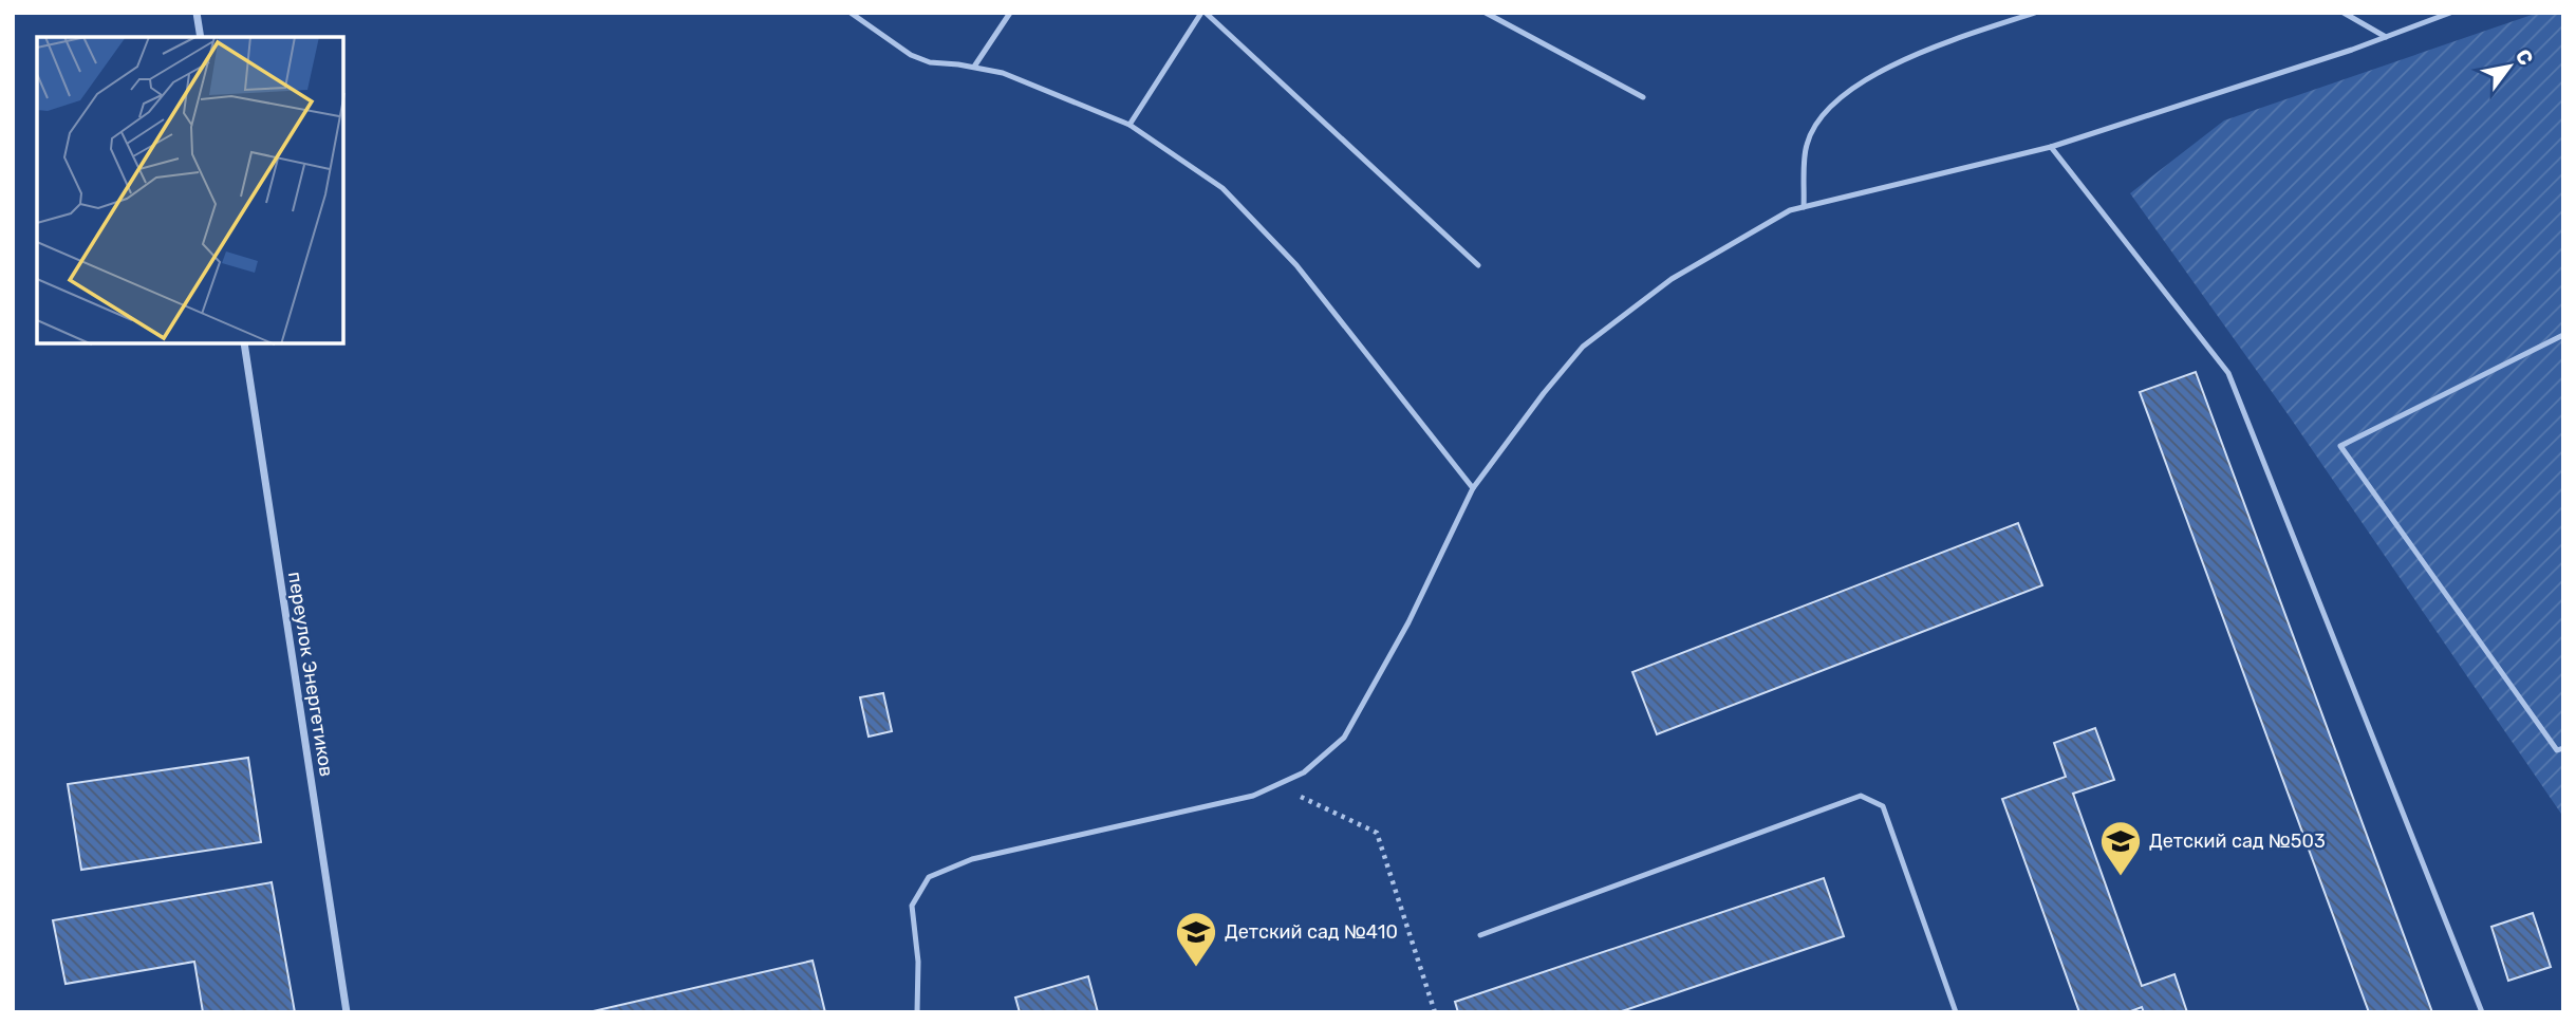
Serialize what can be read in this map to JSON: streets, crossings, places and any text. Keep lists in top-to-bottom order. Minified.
{"streets":{"street":["переулок Энергетиков"]},"places":{"school or university":["Детский сад №503","Детский сад №410"]},"north":"top right"}
